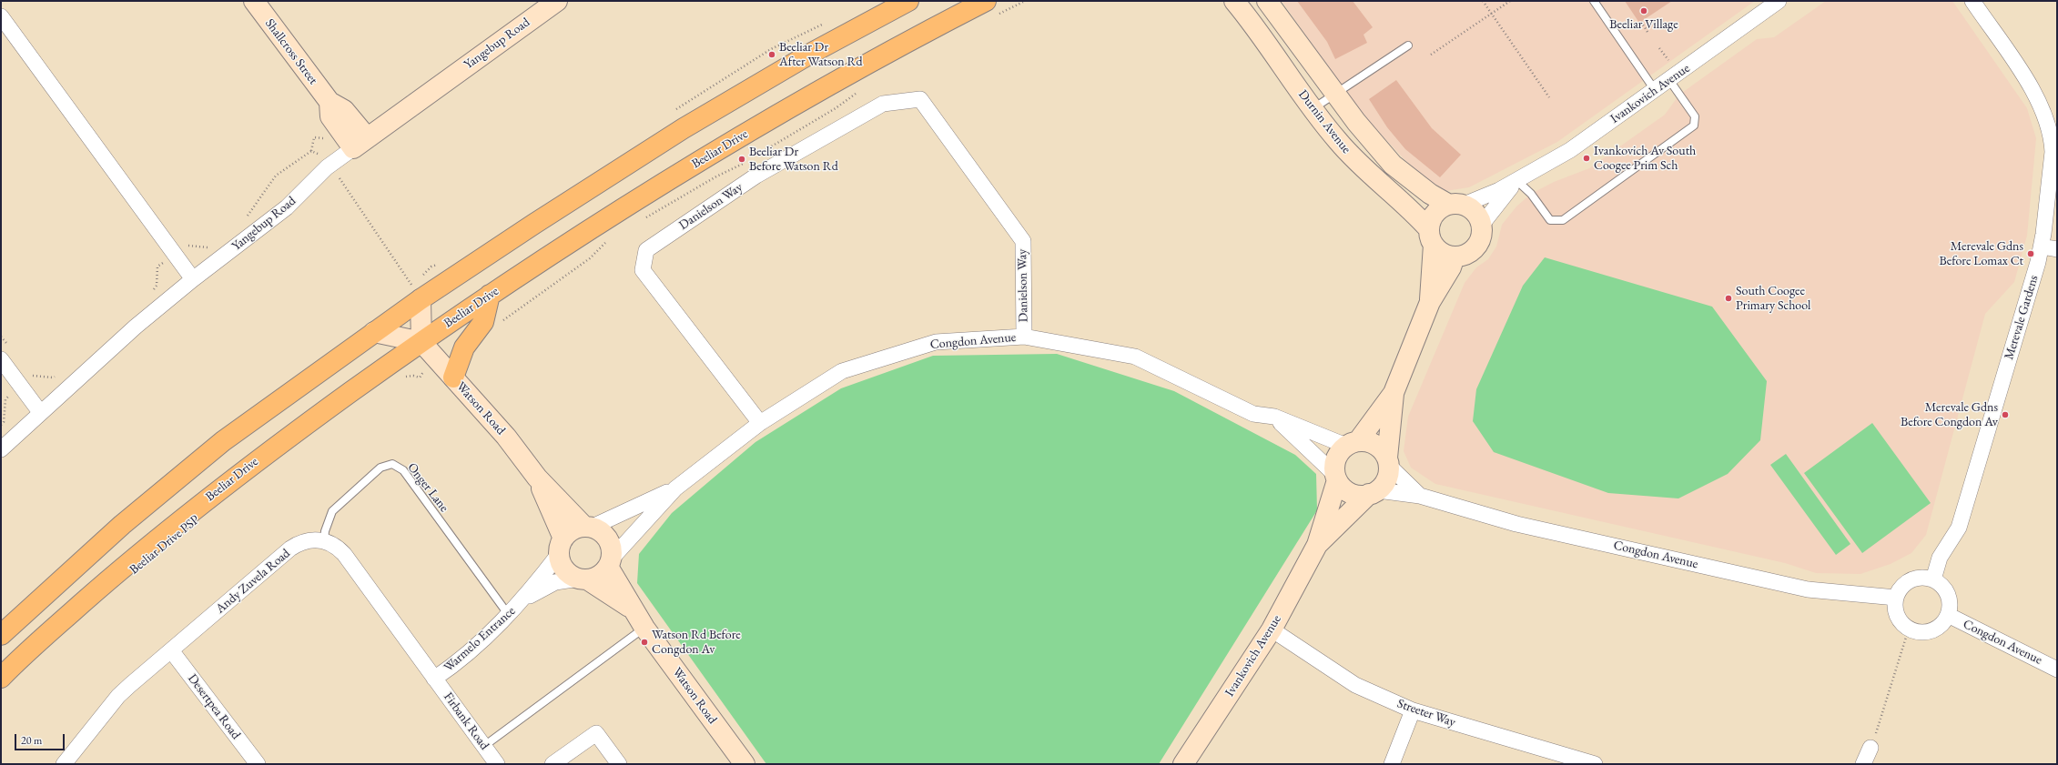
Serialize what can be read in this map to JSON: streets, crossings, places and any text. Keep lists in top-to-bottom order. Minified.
{"streets":{"highway":["Beeliar Drive"],"street":["Yangebup Road","Shallcross Street","Ivankovich Avenue","Durnin Avenue","Danielson Way","Merevale Gardens","Congdon Avenue","Watson Road","Andy Zuvela Road","Warmelo Entrance","Desertpea Road","Streeter Way","Firbank Road"],"lane":["Onger Lane"]},"crossings":[["Yangebup Road","Shallcross Street"],["Ivankovich Avenue","Durnin Avenue"],["Ivankovich Avenue","Congdon Avenue"],["Ivankovich Avenue","Streeter Way"],["Beeliar Drive","Watson Road"],["Danielson Way","Congdon Avenue"],["Merevale Gardens","Congdon Avenue"],["Congdon Avenue","Watson Road"],["Congdon Avenue","Warmelo Entrance"],["Watson Road","Warmelo Entrance"],["Onger Lane","Andy Zuvela Road"],["Onger Lane","Warmelo Entrance"],["Andy Zuvela Road","Desertpea Road"],["Warmelo Entrance","Firbank Road"]],"places":["Beeliar Village","Beeliar Dr After Watson Rd","Ivankovich Av South Coogee Prim Sch","Beeliar Dr Before Watson Rd","Merevale Gdns Before Lomax Ct","South Coogee Primary School","Merevale Gdns Before Congdon Av","Watson Rd Before Congdon Av"],"scale_bar":"20 m"}
